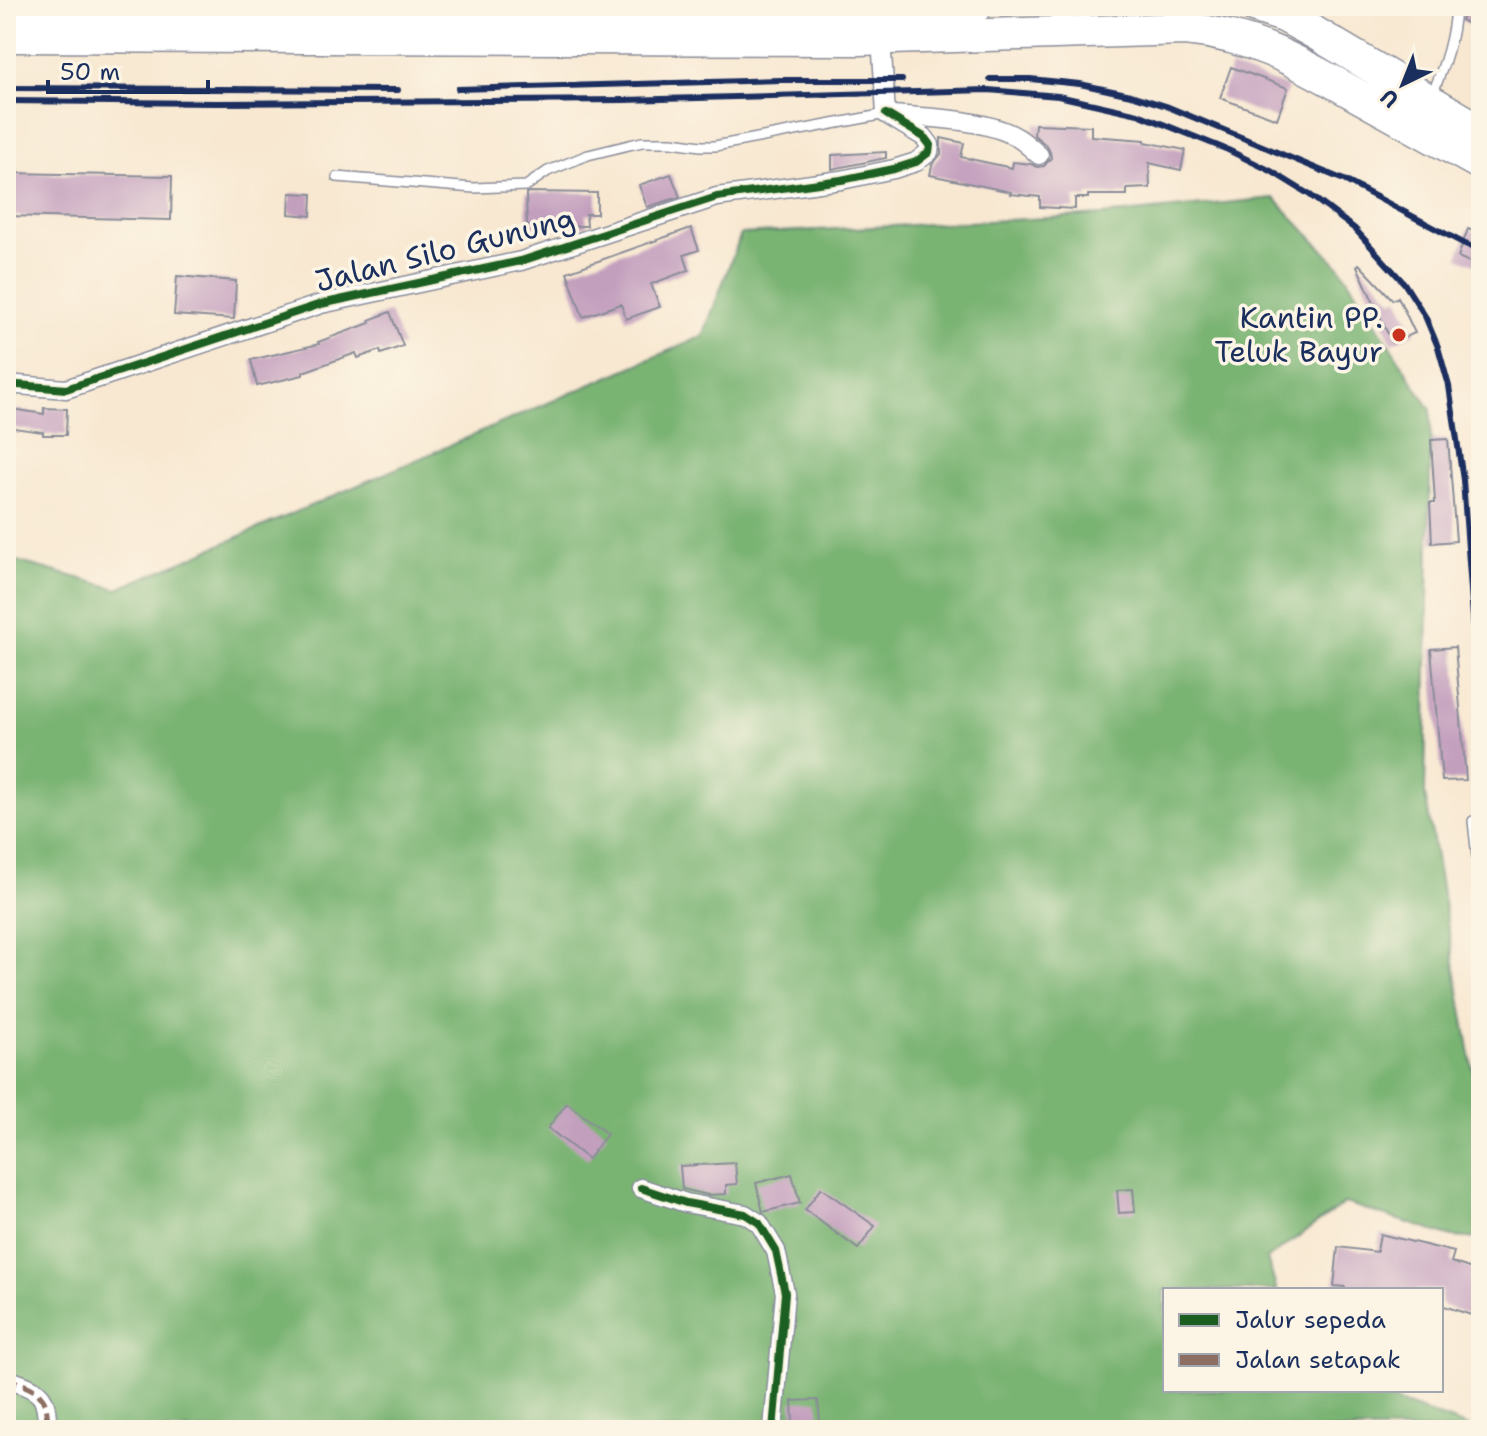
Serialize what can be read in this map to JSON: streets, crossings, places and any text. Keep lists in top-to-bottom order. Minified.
{"streets":{"street":["Jalan Silo Gunung"]},"places":["Kantin PP. Teluk Bayur"],"legend":["Jalur sepeda","Jalan setapak"],"scale_bar":"50 m","north":"bottom left"}
